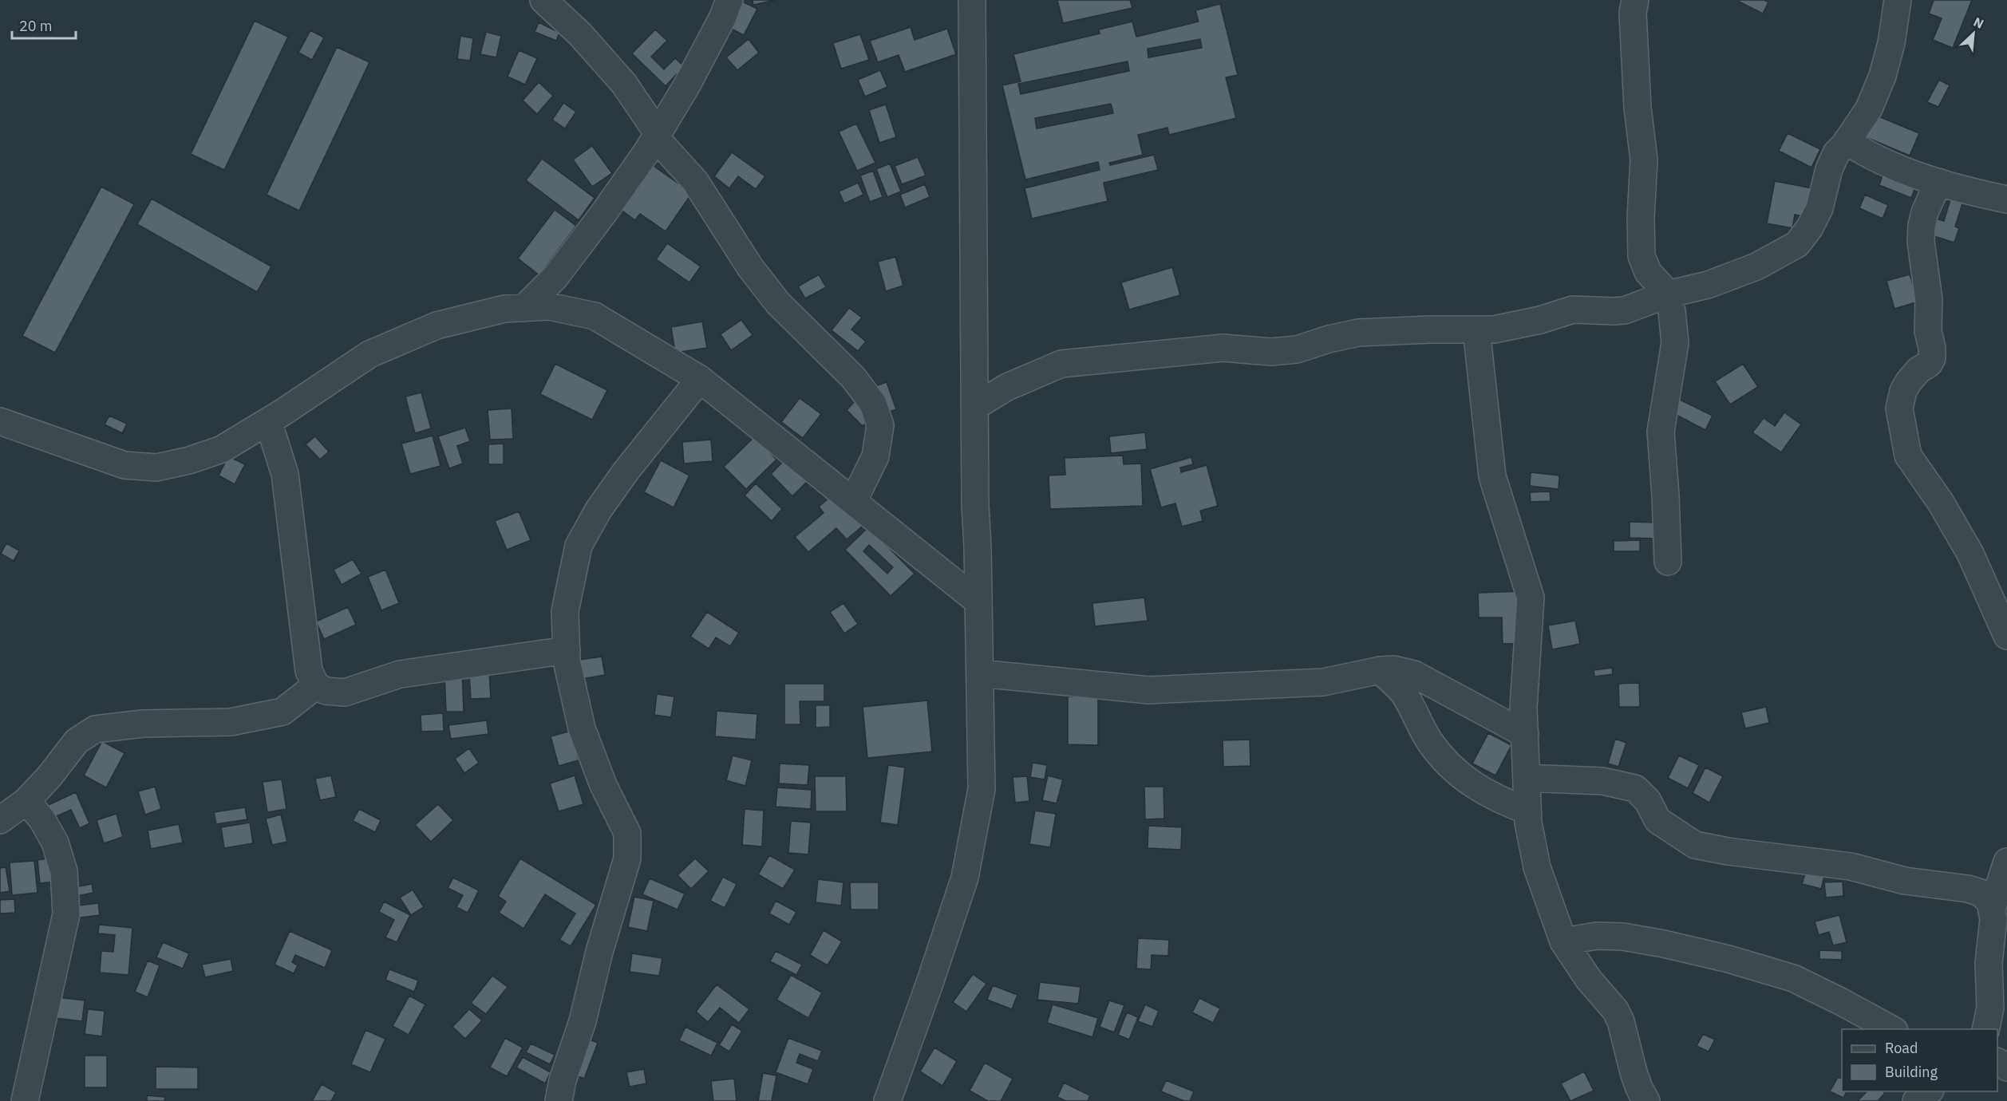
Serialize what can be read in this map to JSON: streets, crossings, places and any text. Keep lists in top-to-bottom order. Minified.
{"legend":["Road","Building"],"scale_bar":"20 m","north":"top right"}
